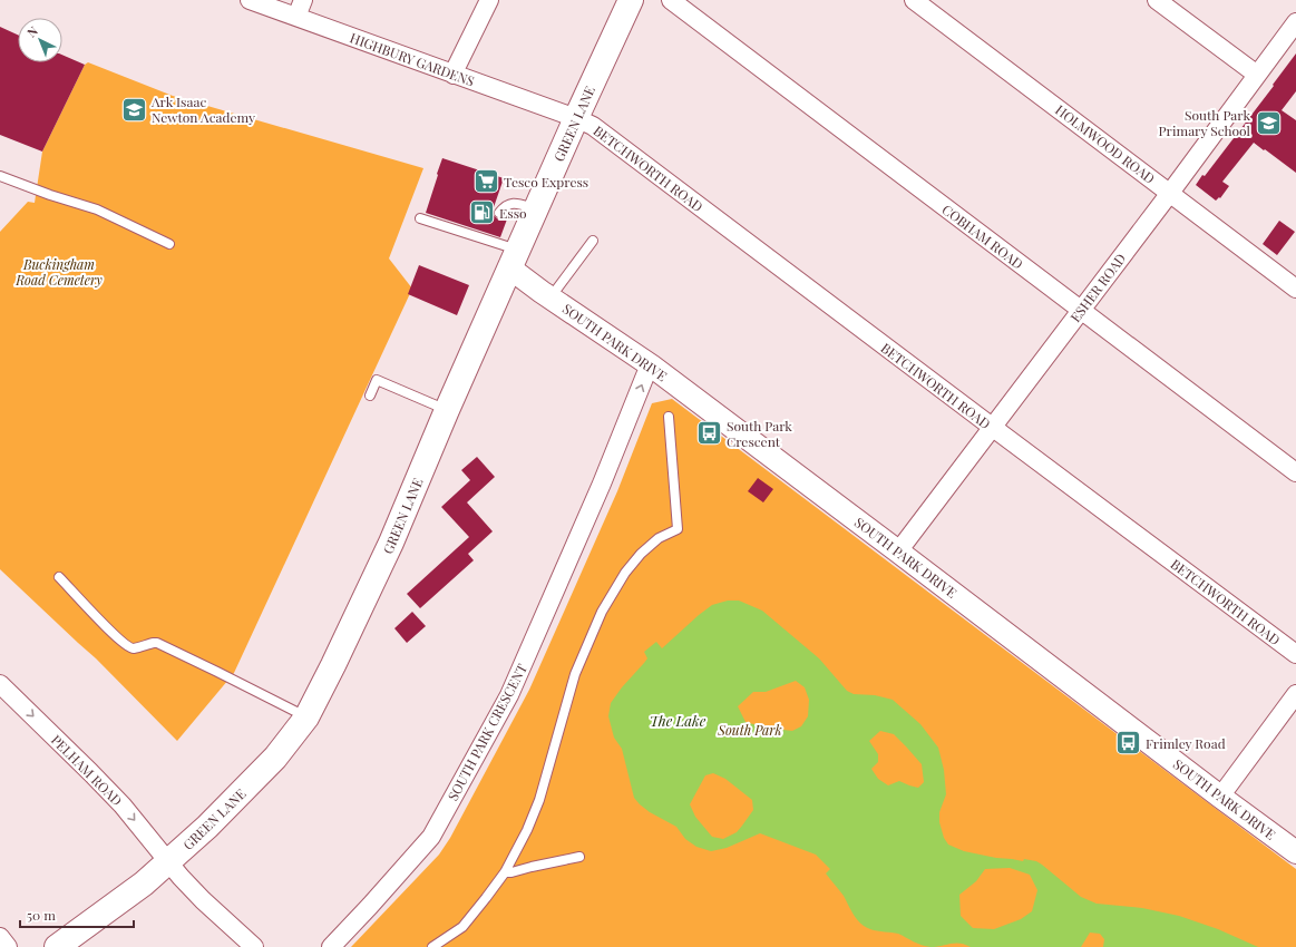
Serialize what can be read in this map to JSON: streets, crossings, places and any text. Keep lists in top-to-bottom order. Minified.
{"streets":{"main road":["GREEN LANE"],"street":["HIGHBURY GARDENS","HOLMWOOD ROAD","BETCHWORTH ROAD","COBHAM ROAD","ESHER ROAD","SOUTH PARK DRIVE","SOUTH PARK CRESCENT","PELHAM ROAD"]},"crossings":[["HIGHBURY GARDENS","GREEN LANE"],["HIGHBURY GARDENS","BETCHWORTH ROAD"],["GREEN LANE","BETCHWORTH ROAD"],["GREEN LANE","SOUTH PARK DRIVE"],["GREEN LANE","PELHAM ROAD"],["HOLMWOOD ROAD","ESHER ROAD"],["BETCHWORTH ROAD","ESHER ROAD"],["COBHAM ROAD","ESHER ROAD"],["ESHER ROAD","SOUTH PARK DRIVE"],["SOUTH PARK DRIVE","SOUTH PARK CRESCENT"]],"one_way":["SOUTH PARK CRESCENT","PELHAM ROAD"],"water":["The Lake"],"parks":["Buckingham Road Cemetery","South Park"],"places":{"school or university":["Ark Isaac Newton Academy","South Park Primary School"],"supermarket":["Tesco Express"],"fuel station":["Esso"],"bus stop":["South Park Crescent","Frimley Road"]},"scale_bar":"50 m","north":"top left"}
